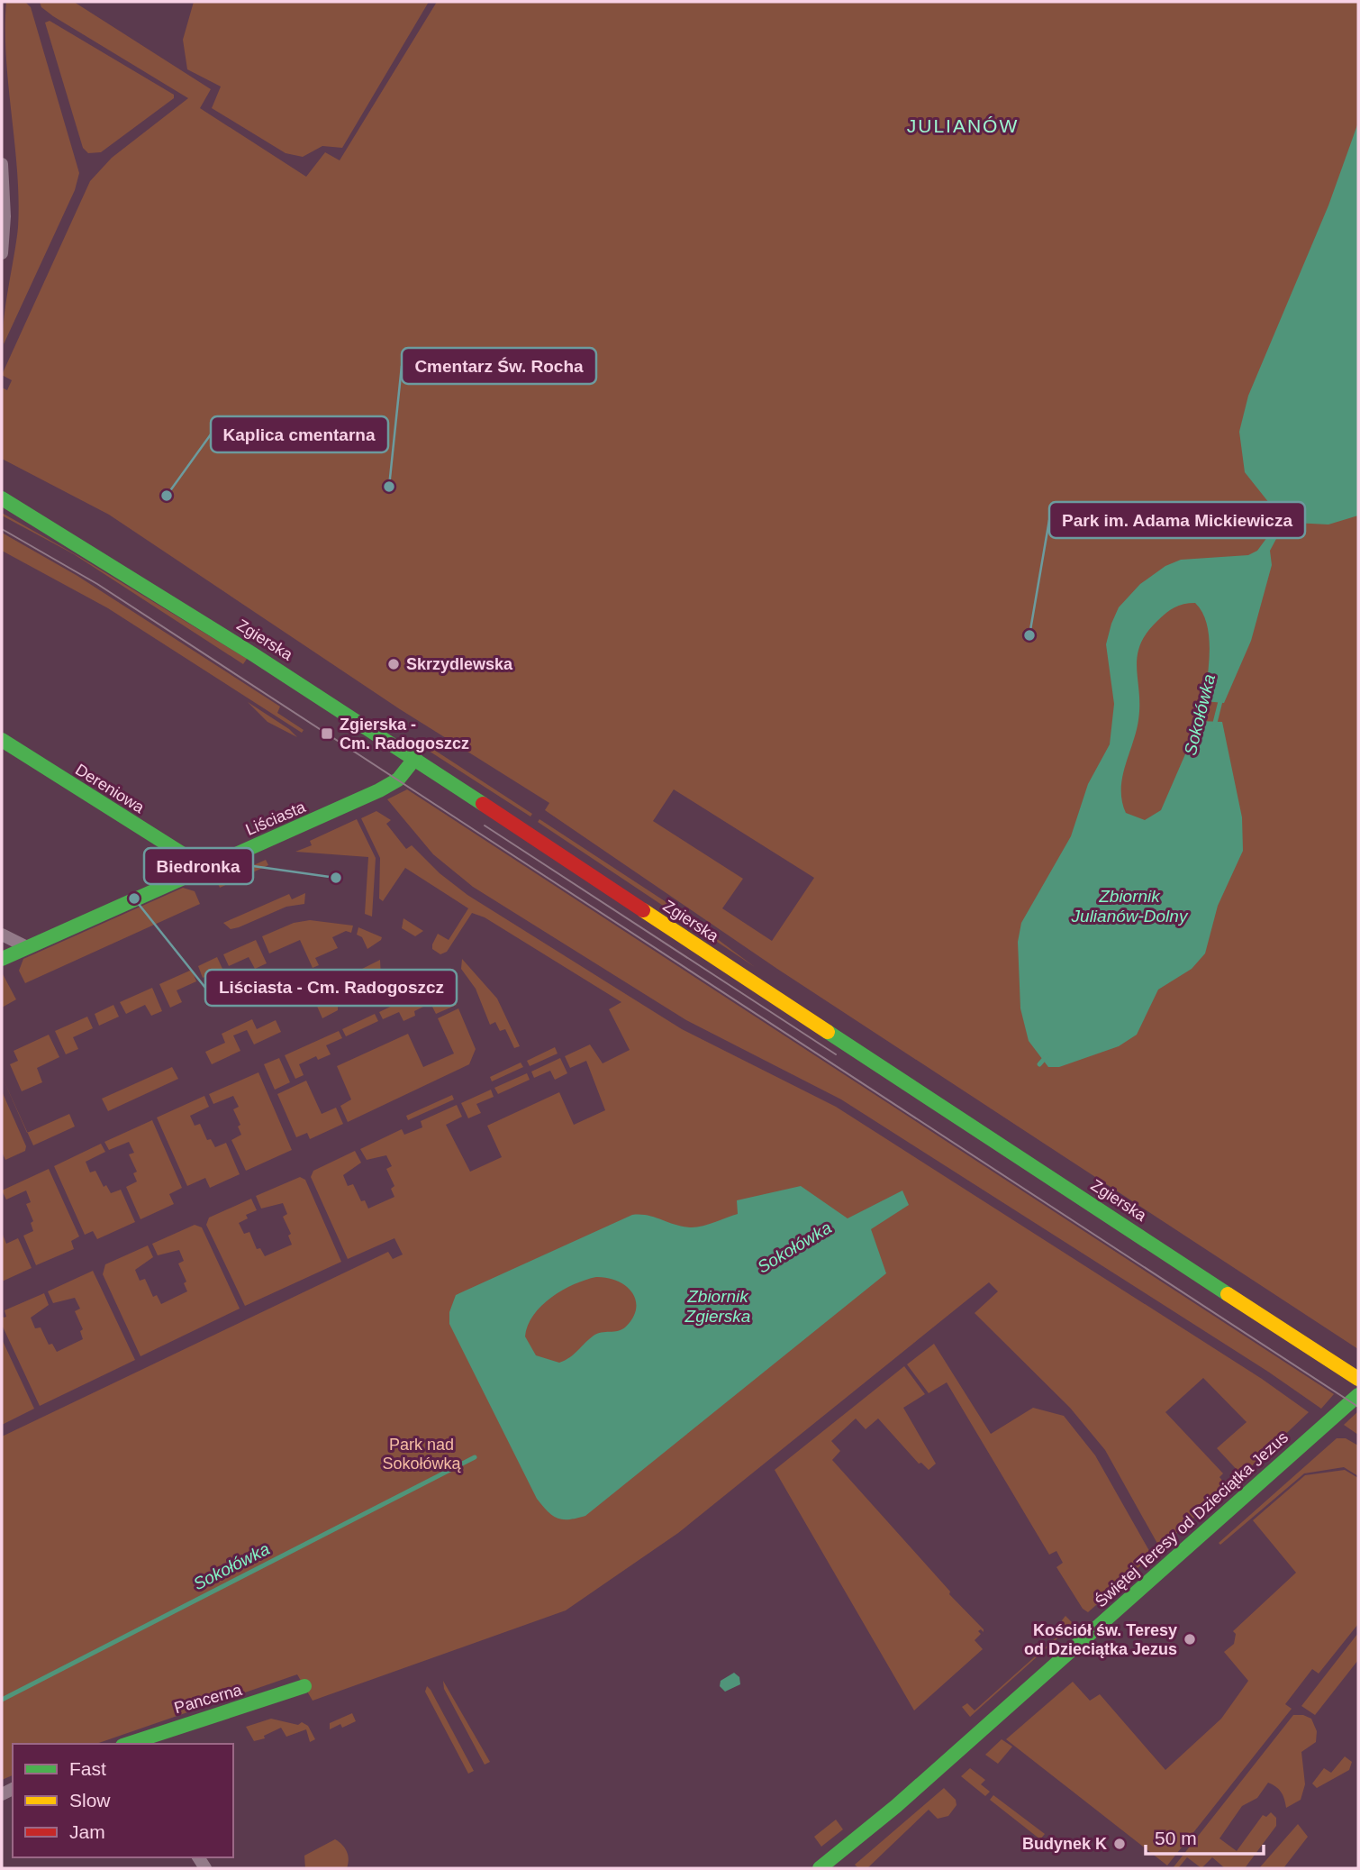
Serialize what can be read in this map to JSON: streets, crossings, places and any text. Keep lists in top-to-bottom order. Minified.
{"streets":{"main road":["Zgierska","Dereniowa","Liściasta","Świętej Teresy od Dzieciątka Jezus","Pancerna"]},"crossings":[["Zgierska","Liściasta"],["Dereniowa","Liściasta"]],"districts":["JULIANÓW"],"water":["Sokołówka","Zbiornik Julianów-Dolny","Zbiornik Zgierska"],"parks":["Park nad Sokołówką"],"places":{"other":["Cmentarz Św. Rocha","Kaplica cmentarna","Park im. Adama Mickiewicza","Skrzydlewska","Biedronka","Liściasta - Cm. Radogoszcz","Kościół św. Teresy od Dzieciątka Jezus","Budynek K"],"transit":["Zgierska - Cm. Radogoszcz"]},"legend":["Fast","Slow","Jam"],"scale_bar":"50 m"}
